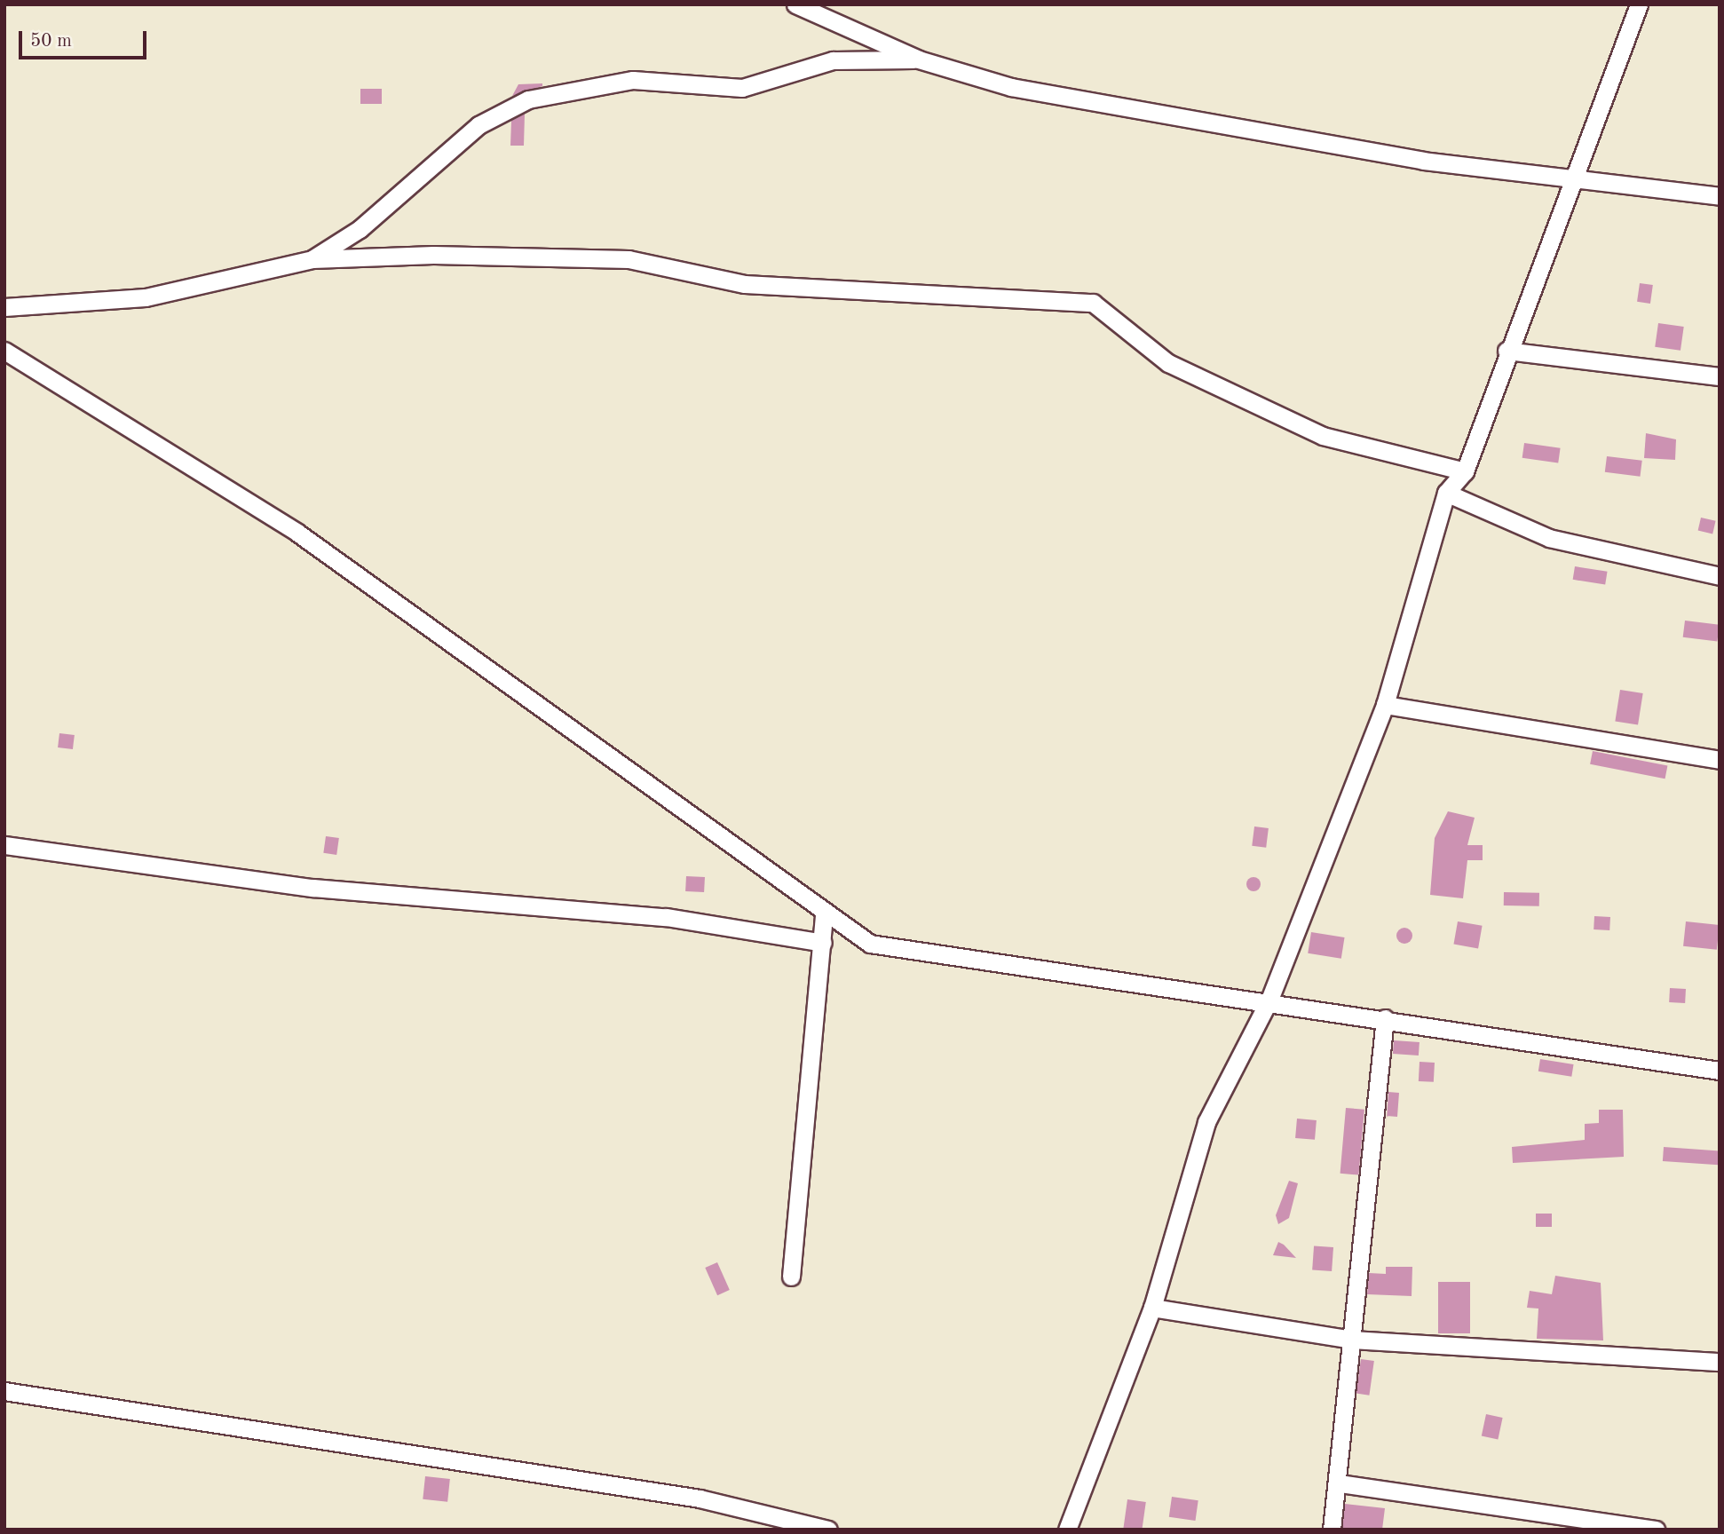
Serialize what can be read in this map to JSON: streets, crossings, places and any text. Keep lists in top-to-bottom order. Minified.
{"scale_bar":"50 m"}
